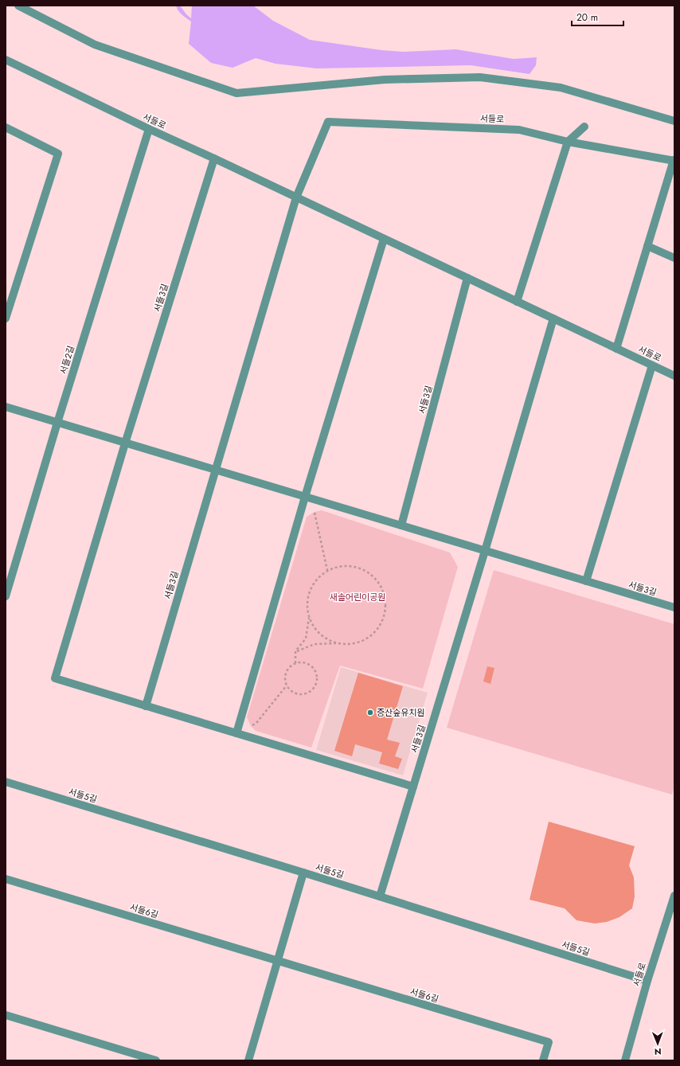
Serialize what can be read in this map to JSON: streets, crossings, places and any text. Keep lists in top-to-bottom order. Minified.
{"streets":{"street":["서들로","서들3길","서들2길","서들5길","서들6길"]},"crossings":[["서들로","서들3길"],["서들로","서들2길"],["서들로","서들5길"],["서들3길","서들2길"],["서들3길","서들5길"]],"parks":["새솔어린이공원"],"places":["증산숲유치원"],"scale_bar":"20 m","north":"bottom"}
